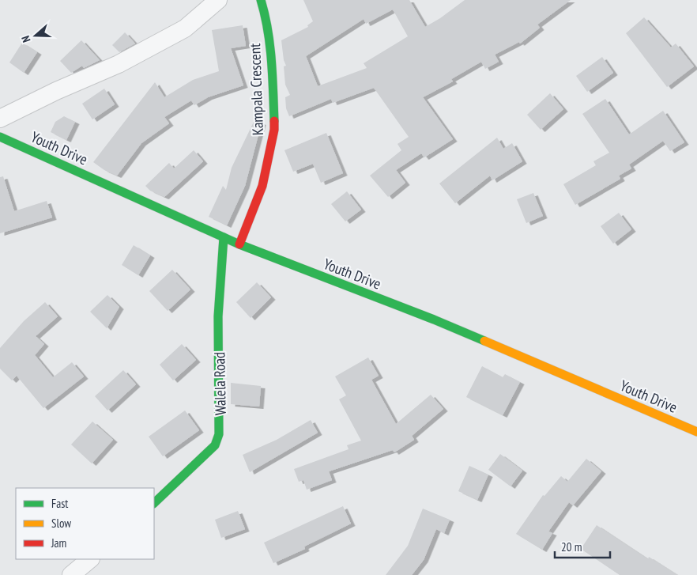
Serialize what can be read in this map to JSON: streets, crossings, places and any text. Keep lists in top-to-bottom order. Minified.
{"streets":{"street":["Kampala Crescent","Youth Drive","Walela Road"]},"crossings":[["Kampala Crescent","Youth Drive"],["Youth Drive","Walela Road"]],"legend":["Fast","Slow","Jam"],"scale_bar":"20 m","north":"left"}
